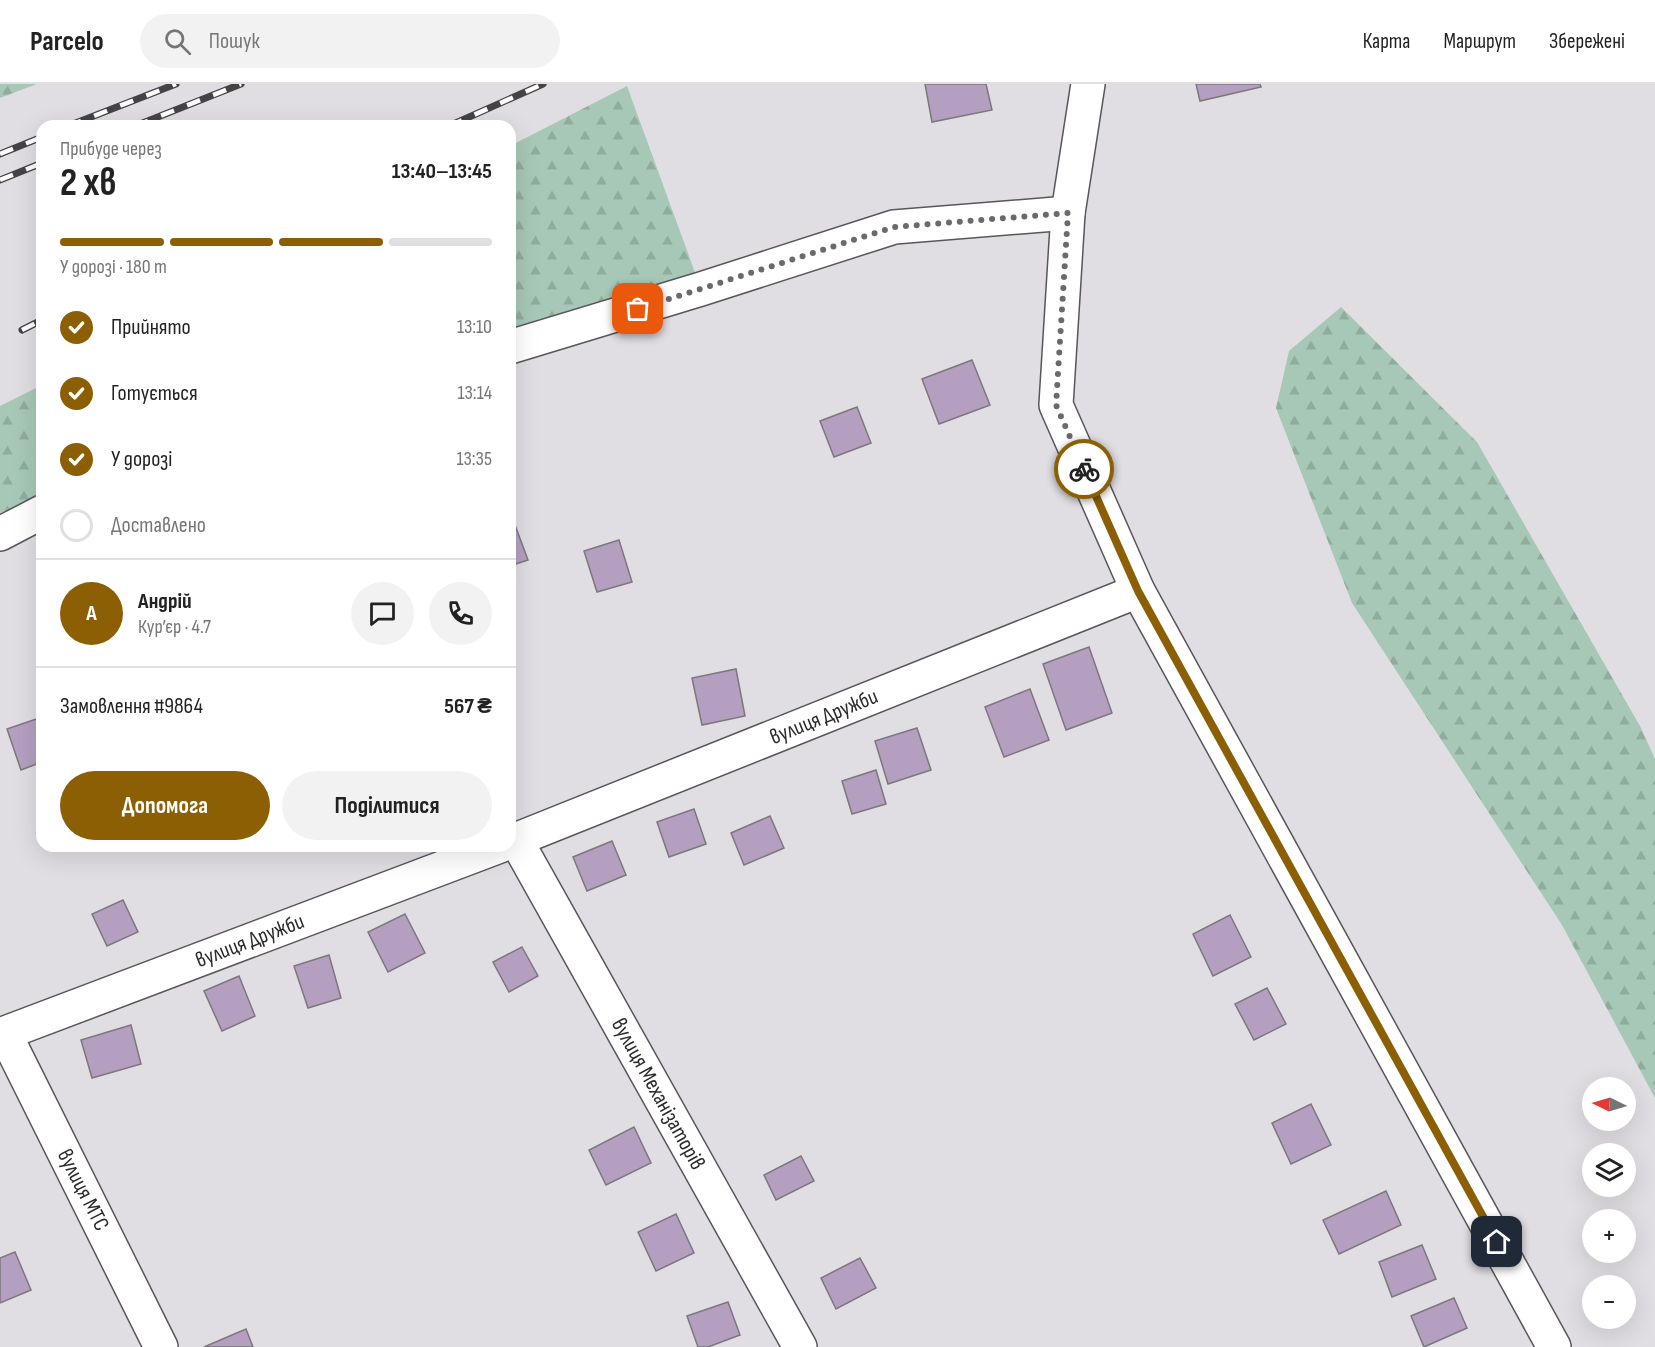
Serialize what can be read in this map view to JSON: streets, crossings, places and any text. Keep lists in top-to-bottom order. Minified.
{"streets":{"street":["вулиця Дружби","вулиця Механізаторів","вулиця МТС"]},"crossings":[["вулиця Дружби","вулиця МТС"]],"north":"left","page":{"header":"Parcelo","search":"Пошук","nav":["Карта","Маршрут","Збережені"],"heading":["2 хв","Прибуде через","13:40–13:45"],"panel":["Андрій","Кур’єр · 4.7","Замовлення #9864","567 ₴"],"bar":"У дорозі · 180 m","list":[["Прийнято","13:10"],["Готується","13:14"],["У дорозі","13:35"],"Доставлено"],"round":"А","buttons":["Допомога","Поділитися"],"map_buttons":["+","−"]}}
